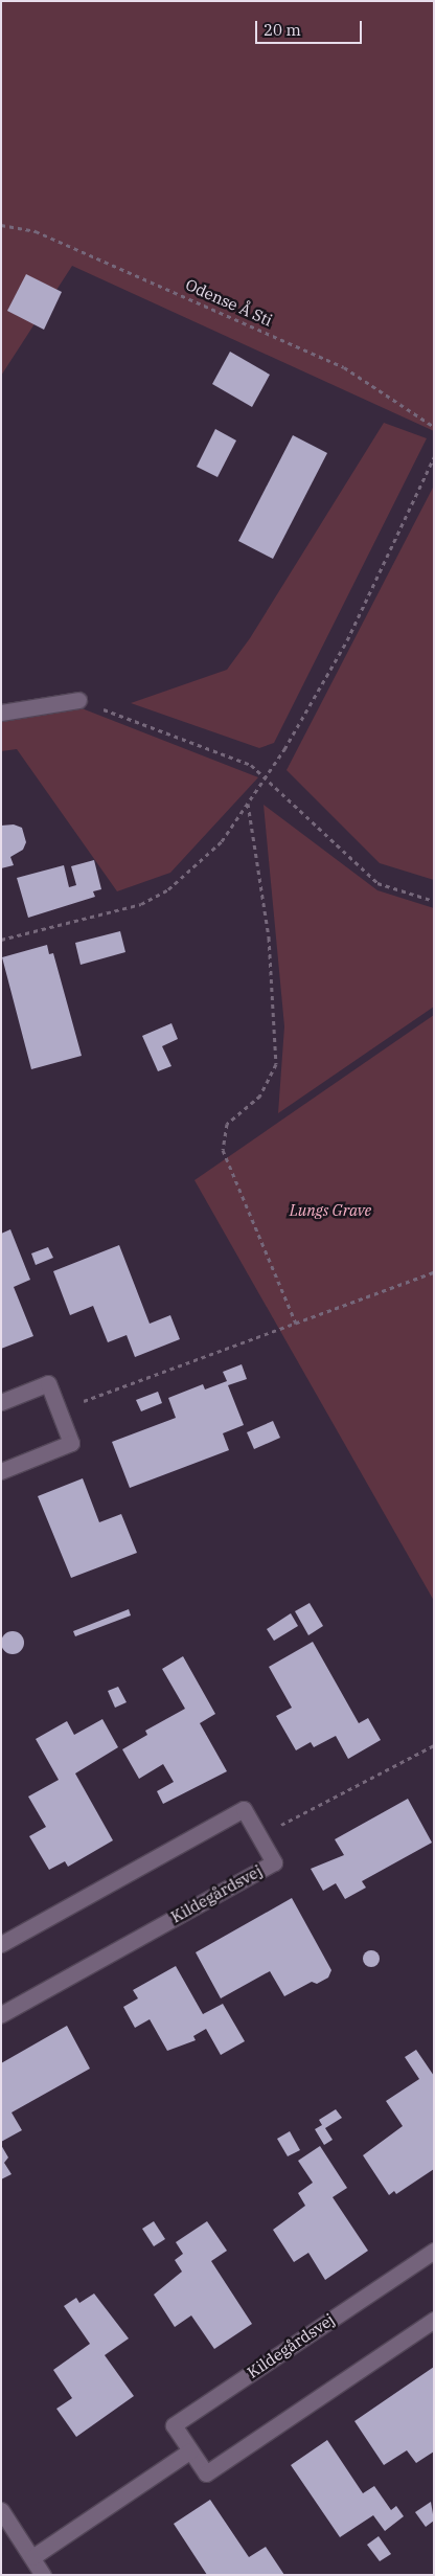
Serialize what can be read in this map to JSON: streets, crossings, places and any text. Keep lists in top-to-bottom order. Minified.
{"streets":{"street":["Kildegårdsvej"],"path":["Odense Å Sti"]},"parks":["Lungs Grave"],"scale_bar":"20 m"}
